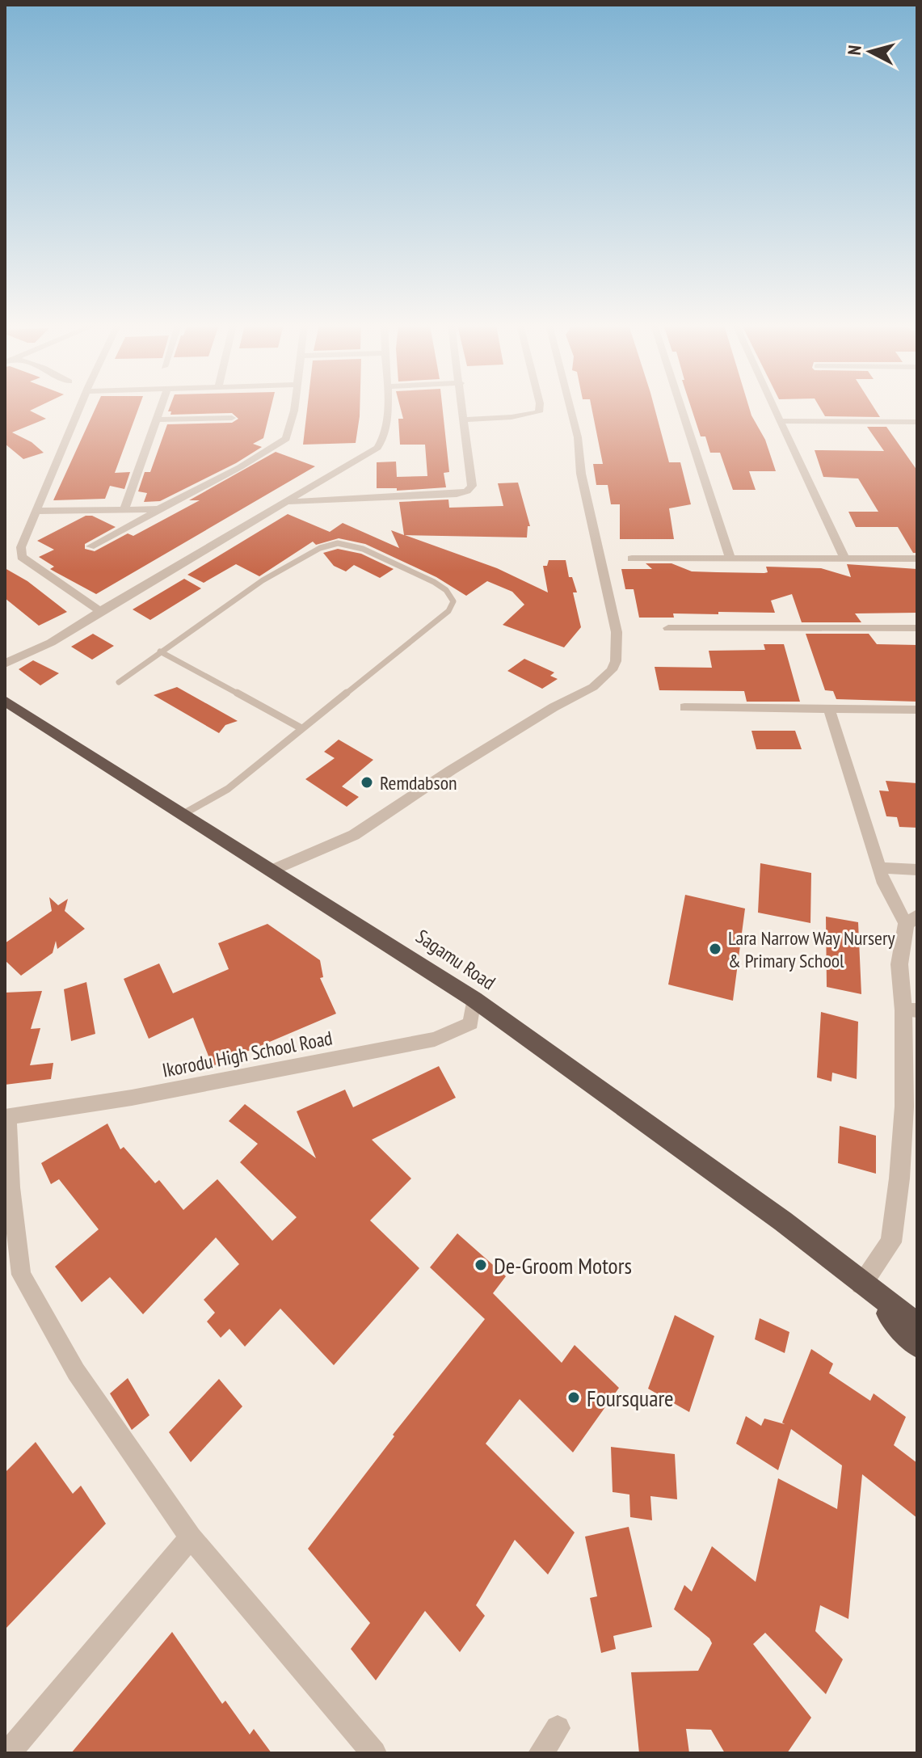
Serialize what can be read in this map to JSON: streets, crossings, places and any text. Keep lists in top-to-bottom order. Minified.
{"streets":{"highway":["Sagamu Road"],"street":["Ikorodu High School Road"]},"crossings":[["Sagamu Road","Ikorodu High School Road"]],"places":["Remdabson","Lara Narrow Way Nursery & Primary School","De-Groom Motors","Foursquare"],"north":"left"}
